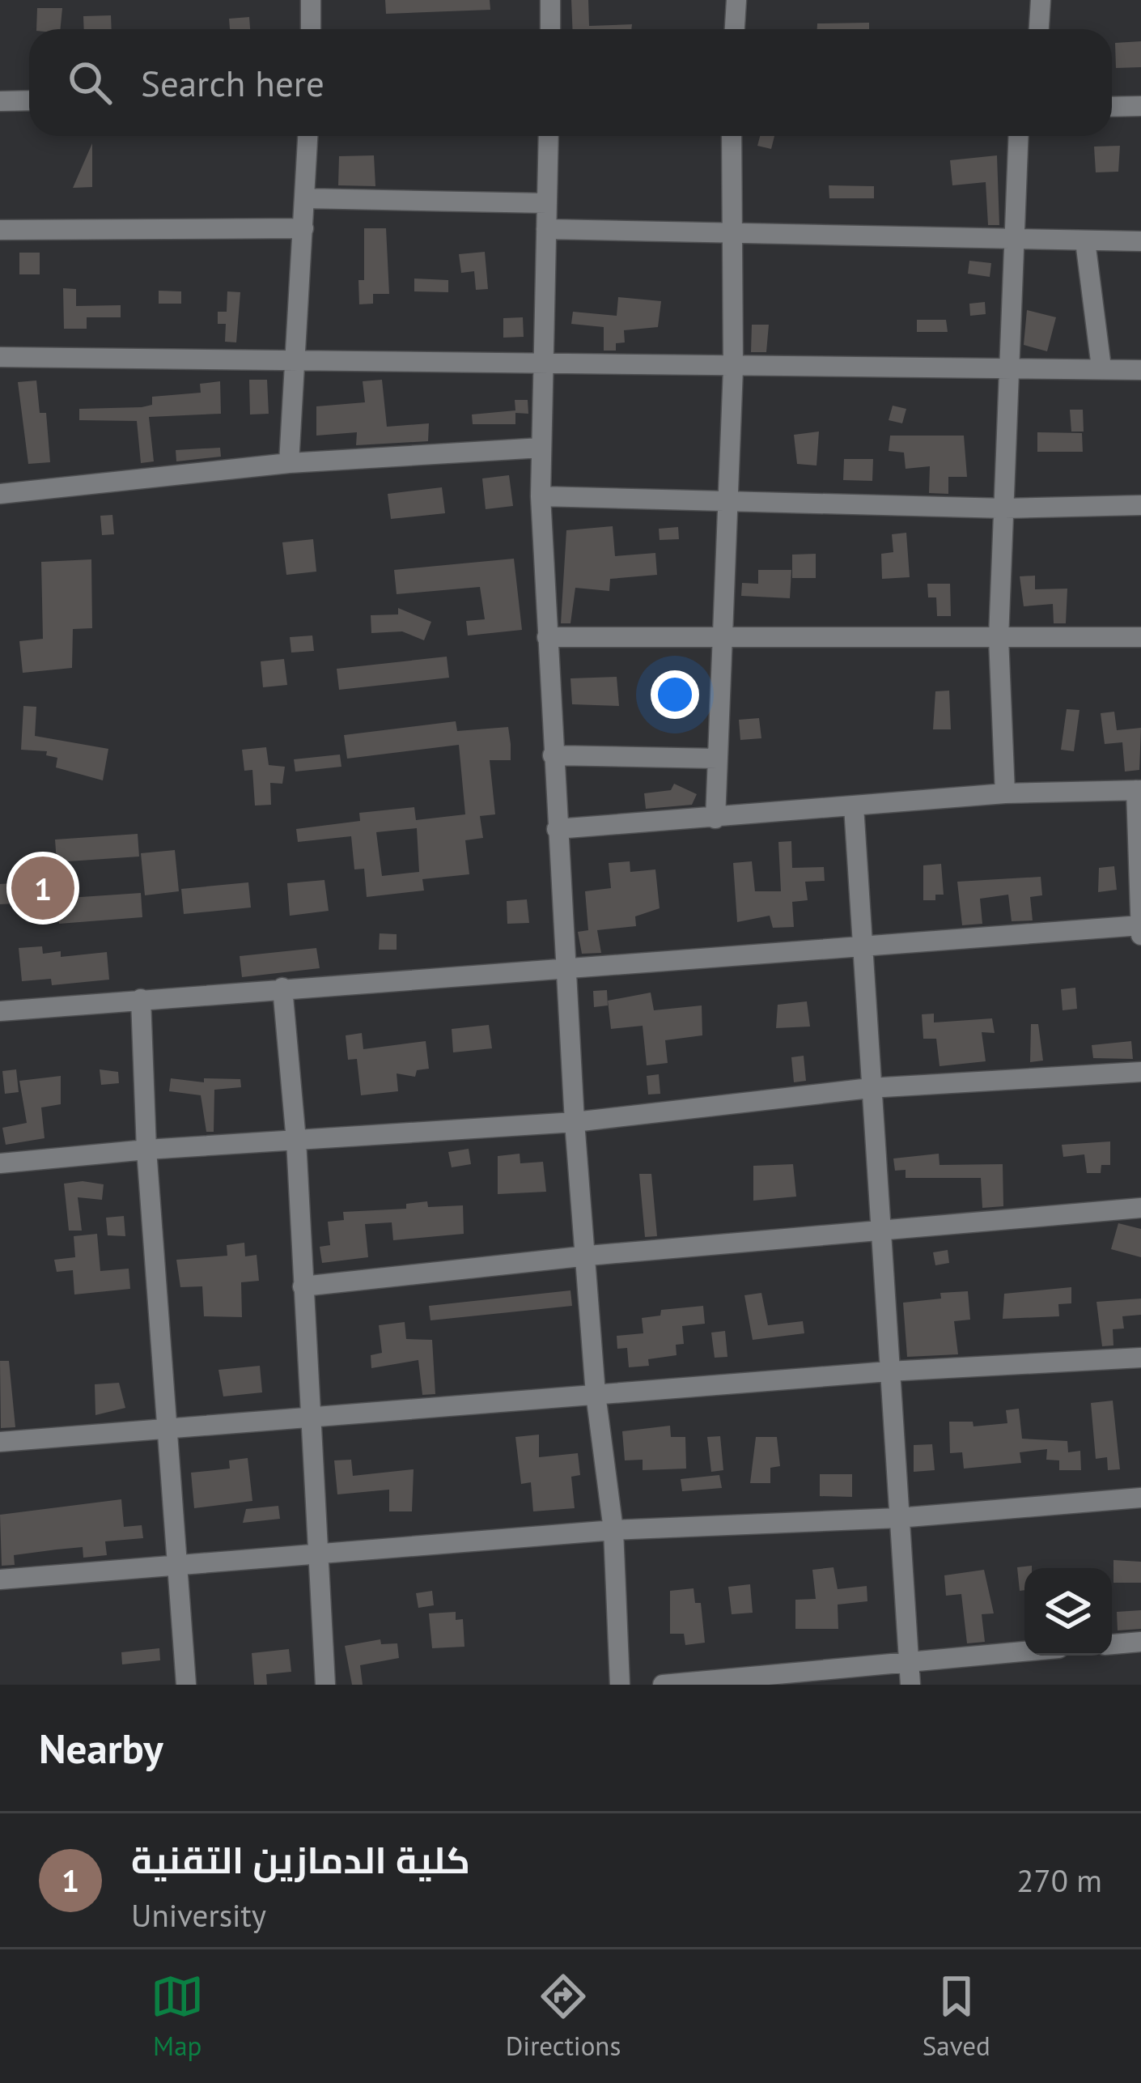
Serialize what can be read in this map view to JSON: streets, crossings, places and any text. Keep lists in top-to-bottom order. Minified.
{"page":{"search":"Search here","pins":"1","heading":"Nearby","list":[{"mark":"1","name":"كلية الدمازين التقنية","note":"University","value":"270 m"}],"nav":["Map","Directions","Saved"]}}
